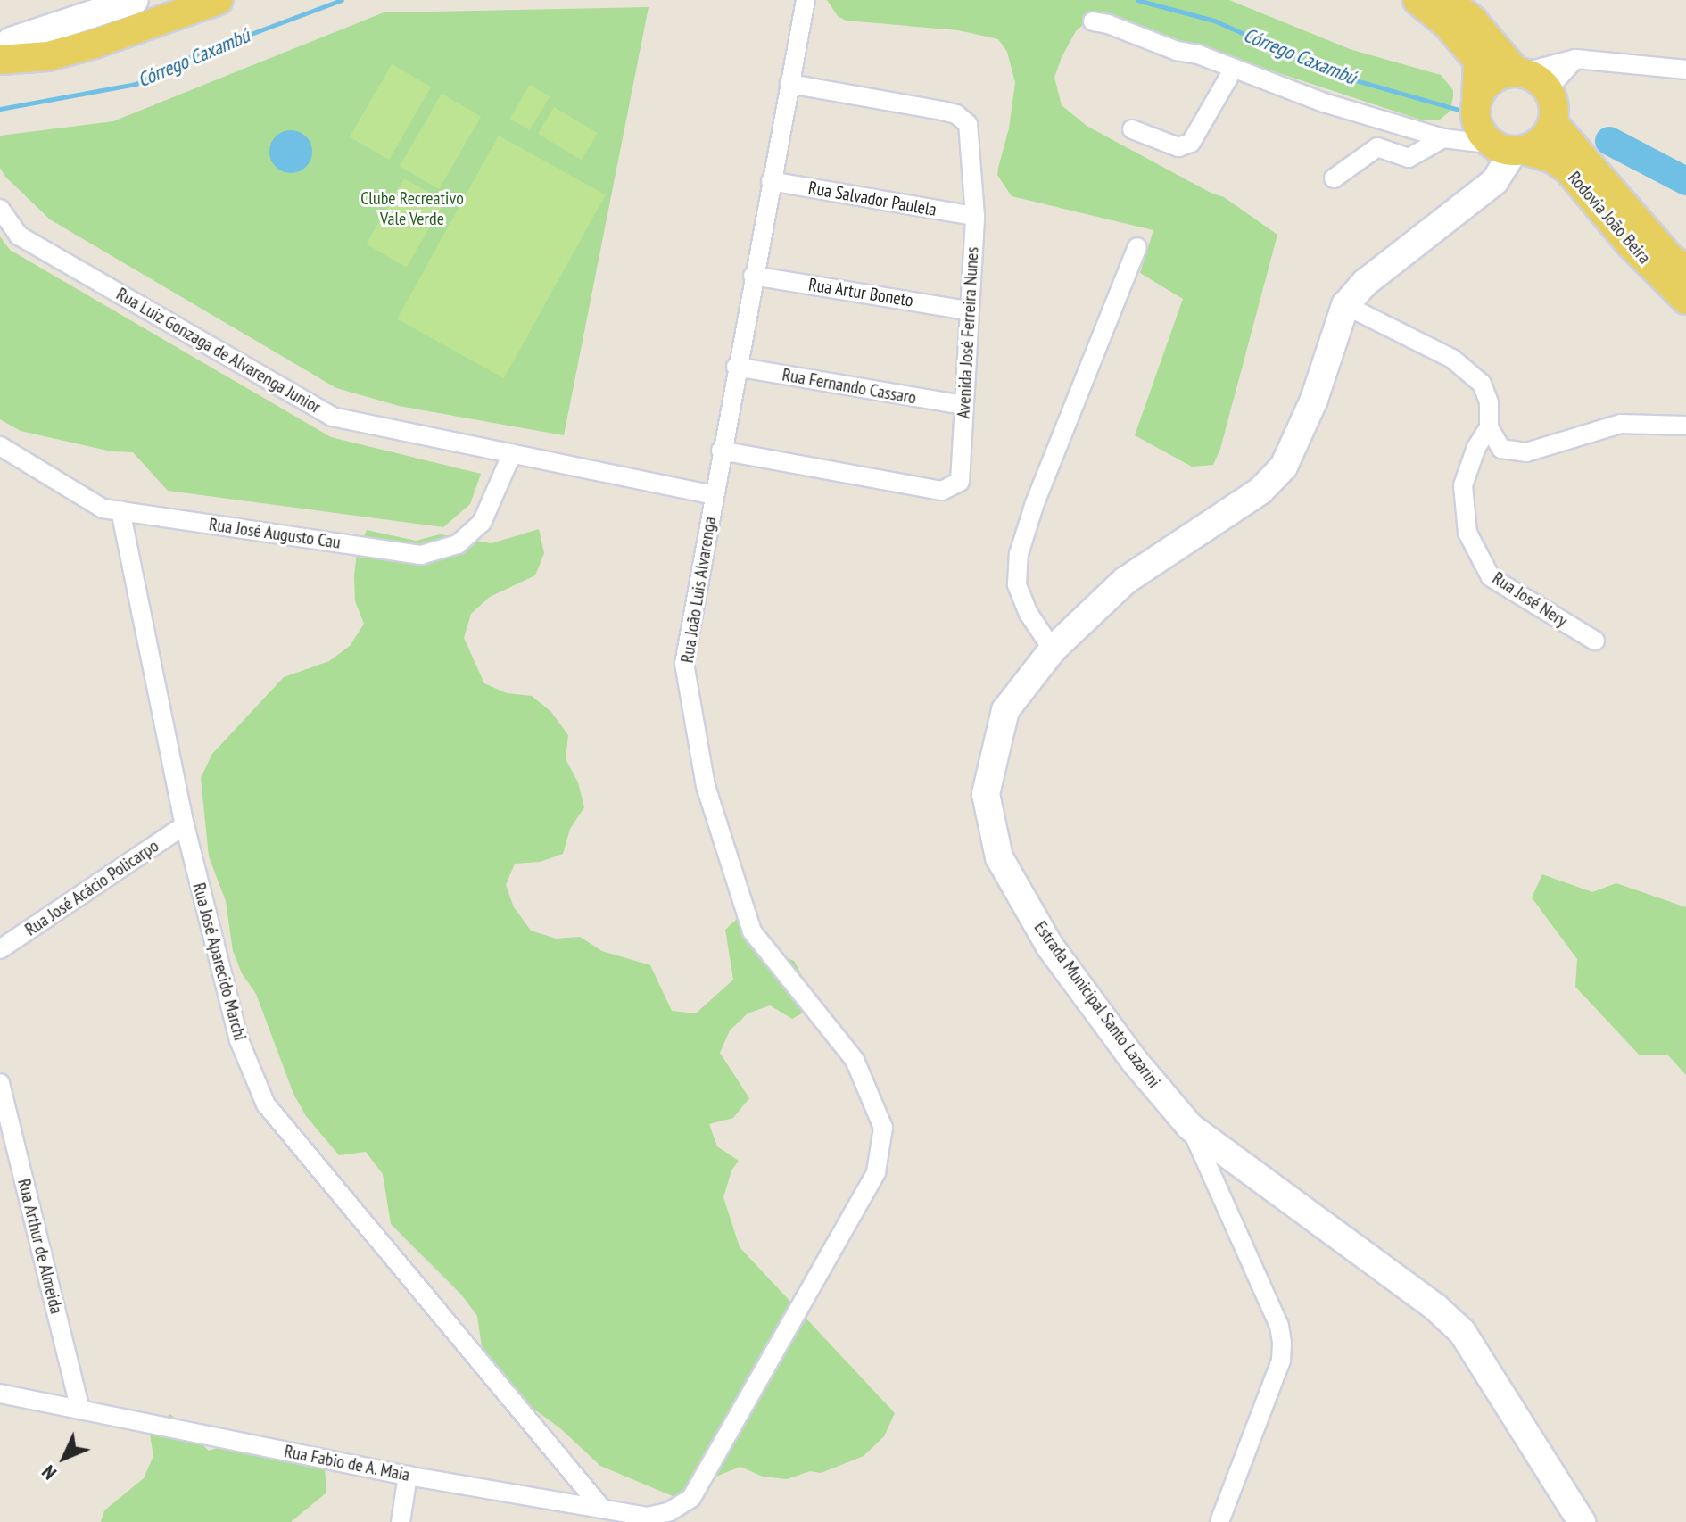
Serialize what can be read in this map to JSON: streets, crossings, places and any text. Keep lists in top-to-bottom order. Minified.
{"streets":{"main road":["Rodovia João Beira"],"street":["Rua Salvador Paulela","Rua Artur Boneto","Avenida José Ferreira Nunes","Rua Luiz Gonzaga de Alvarenga Junior","Rua Fernando Cassaro","Rua José Augusto Cau","Rua João Luis Alvarenga","Rua José Nery","Rua José Acácio Policarpo","Rua José Aparecido Marchi","Estrada Municipal Santo Lazarini","Rua Arthur de Almeida","Rua Fabio de A. Maia"]},"crossings":[["Rua Salvador Paulela","Avenida José Ferreira Nunes"],["Rua Salvador Paulela","Rua João Luis Alvarenga"],["Rodovia João Beira","Estrada Municipal Santo Lazarini"],["Rua Artur Boneto","Avenida José Ferreira Nunes"],["Rua Artur Boneto","Rua João Luis Alvarenga"],["Avenida José Ferreira Nunes","Rua Fernando Cassaro"],["Avenida José Ferreira Nunes","Rua João Luis Alvarenga"],["Rua Luiz Gonzaga de Alvarenga Junior","Rua José Augusto Cau"],["Rua Luiz Gonzaga de Alvarenga Junior","Rua João Luis Alvarenga"],["Rua Fernando Cassaro","Rua João Luis Alvarenga"],["Rua José Augusto Cau","Rua José Aparecido Marchi"],["Rua João Luis Alvarenga","Rua Fabio de A. Maia"],["Rua José Acácio Policarpo","Rua José Aparecido Marchi"],["Rua José Aparecido Marchi","Rua Fabio de A. Maia"],["Rua Arthur de Almeida","Rua Fabio de A. Maia"]],"water":["Córrego Caxambú"],"parks":["Clube Recreativo Vale Verde"],"north":"bottom left"}
